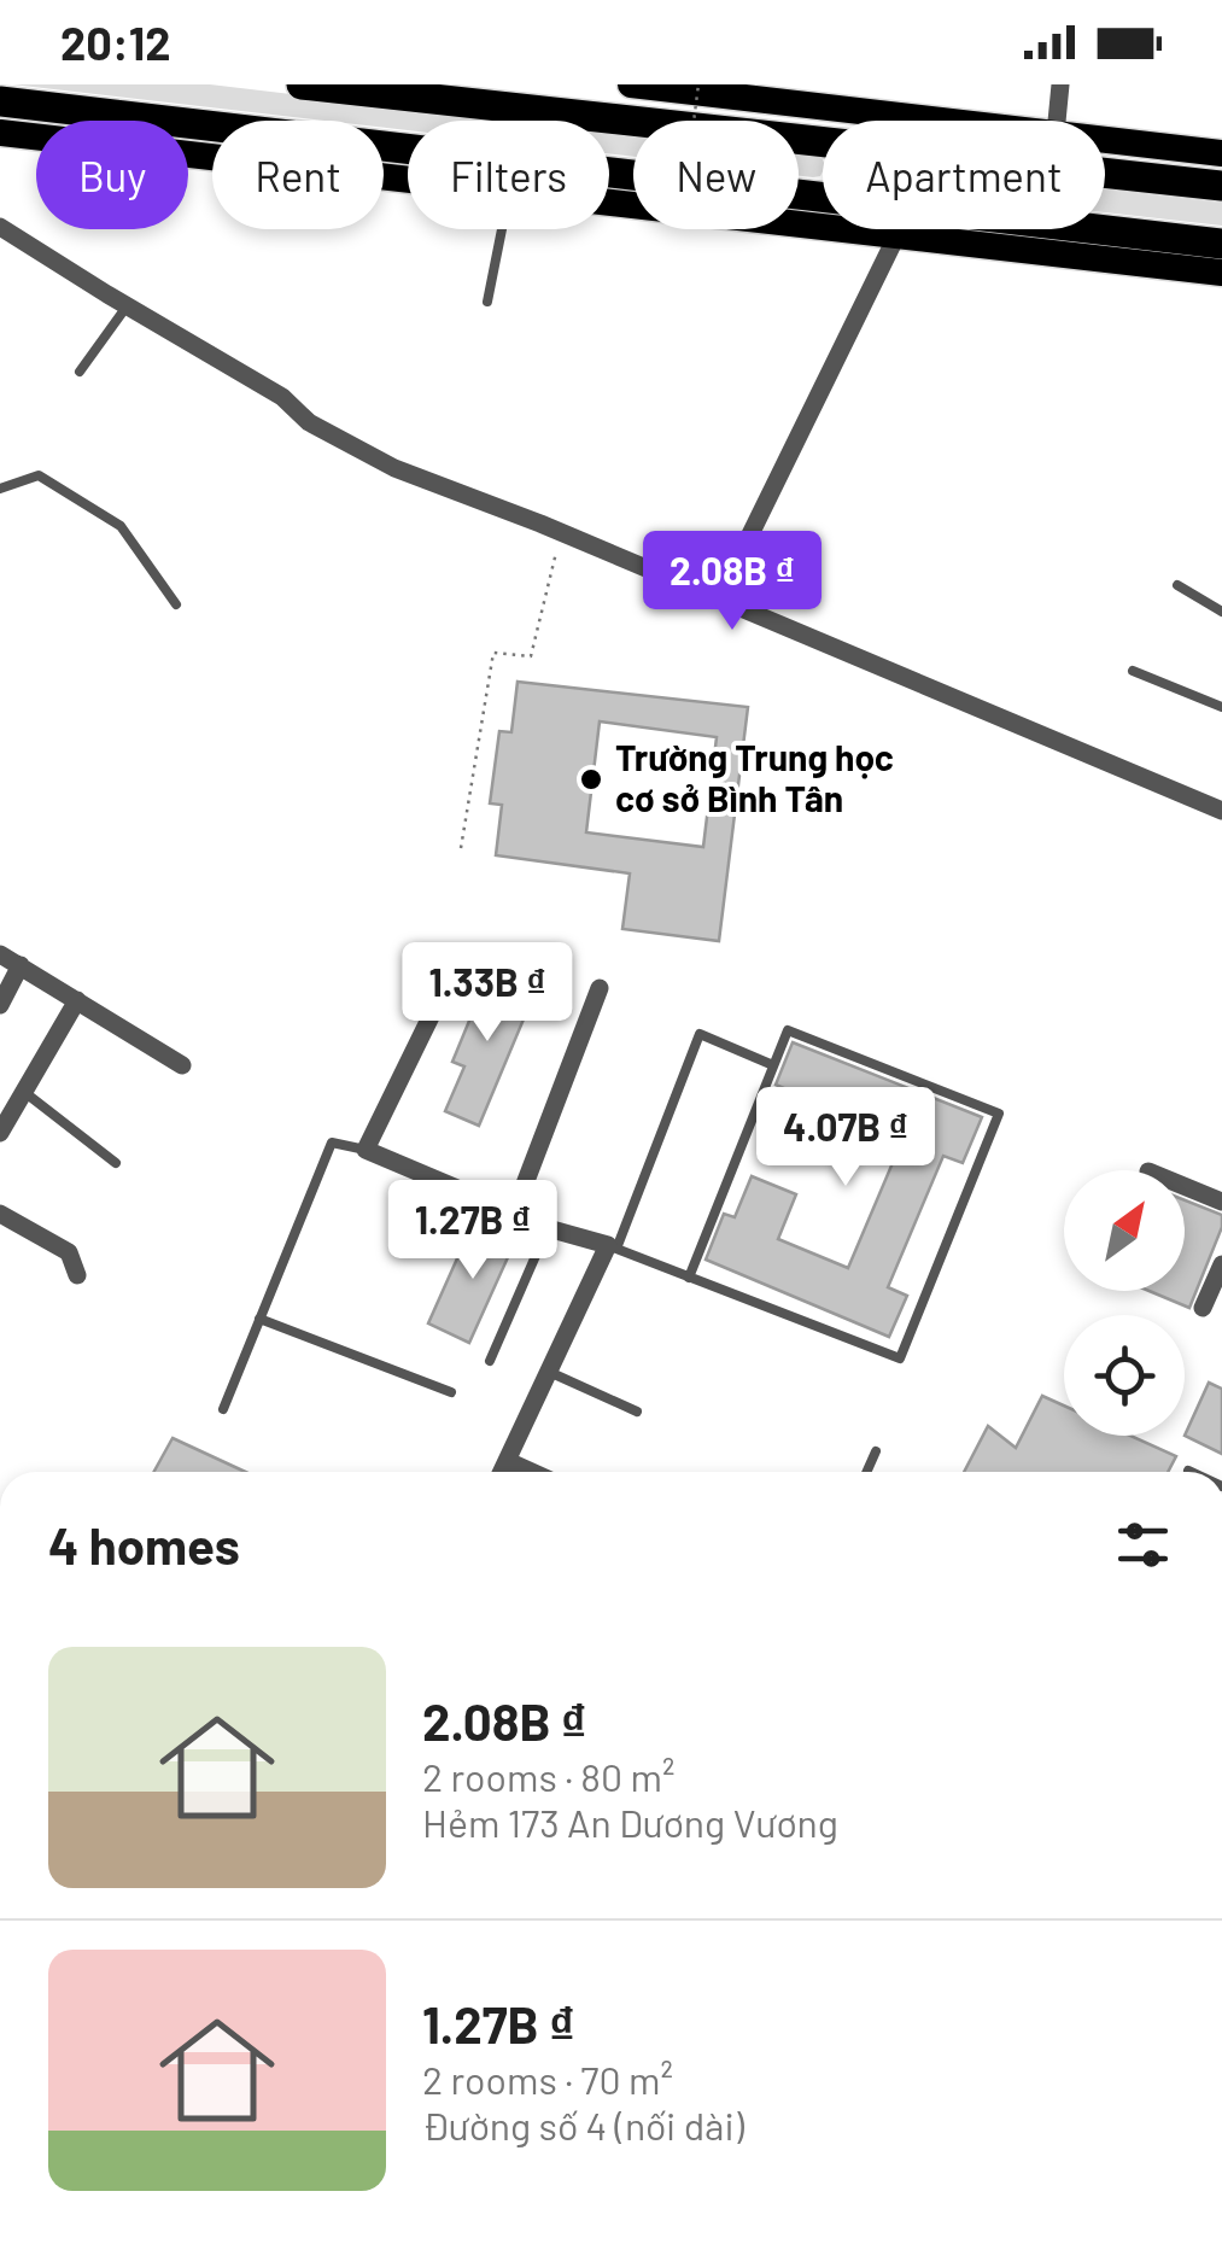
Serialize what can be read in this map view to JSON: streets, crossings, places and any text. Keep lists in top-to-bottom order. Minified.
{"places":["Trường Trung học cơ sở Bình Tân"],"north":"top right","page":{"status":"20:12","chip":["Buy","Rent","Filters","New","Apartment"],"price":["2.08B ₫","1.33B ₫","4.07B ₫","1.27B ₫"],"heading":"4 homes","list":[{"name":"2.08B ₫","note":"2 rooms · 80 m² · Hẻm 173 An Dương Vương"},{"name":"1.27B ₫","note":"2 rooms · 70 m² · Đường số 4 (nối dài)"}]}}
